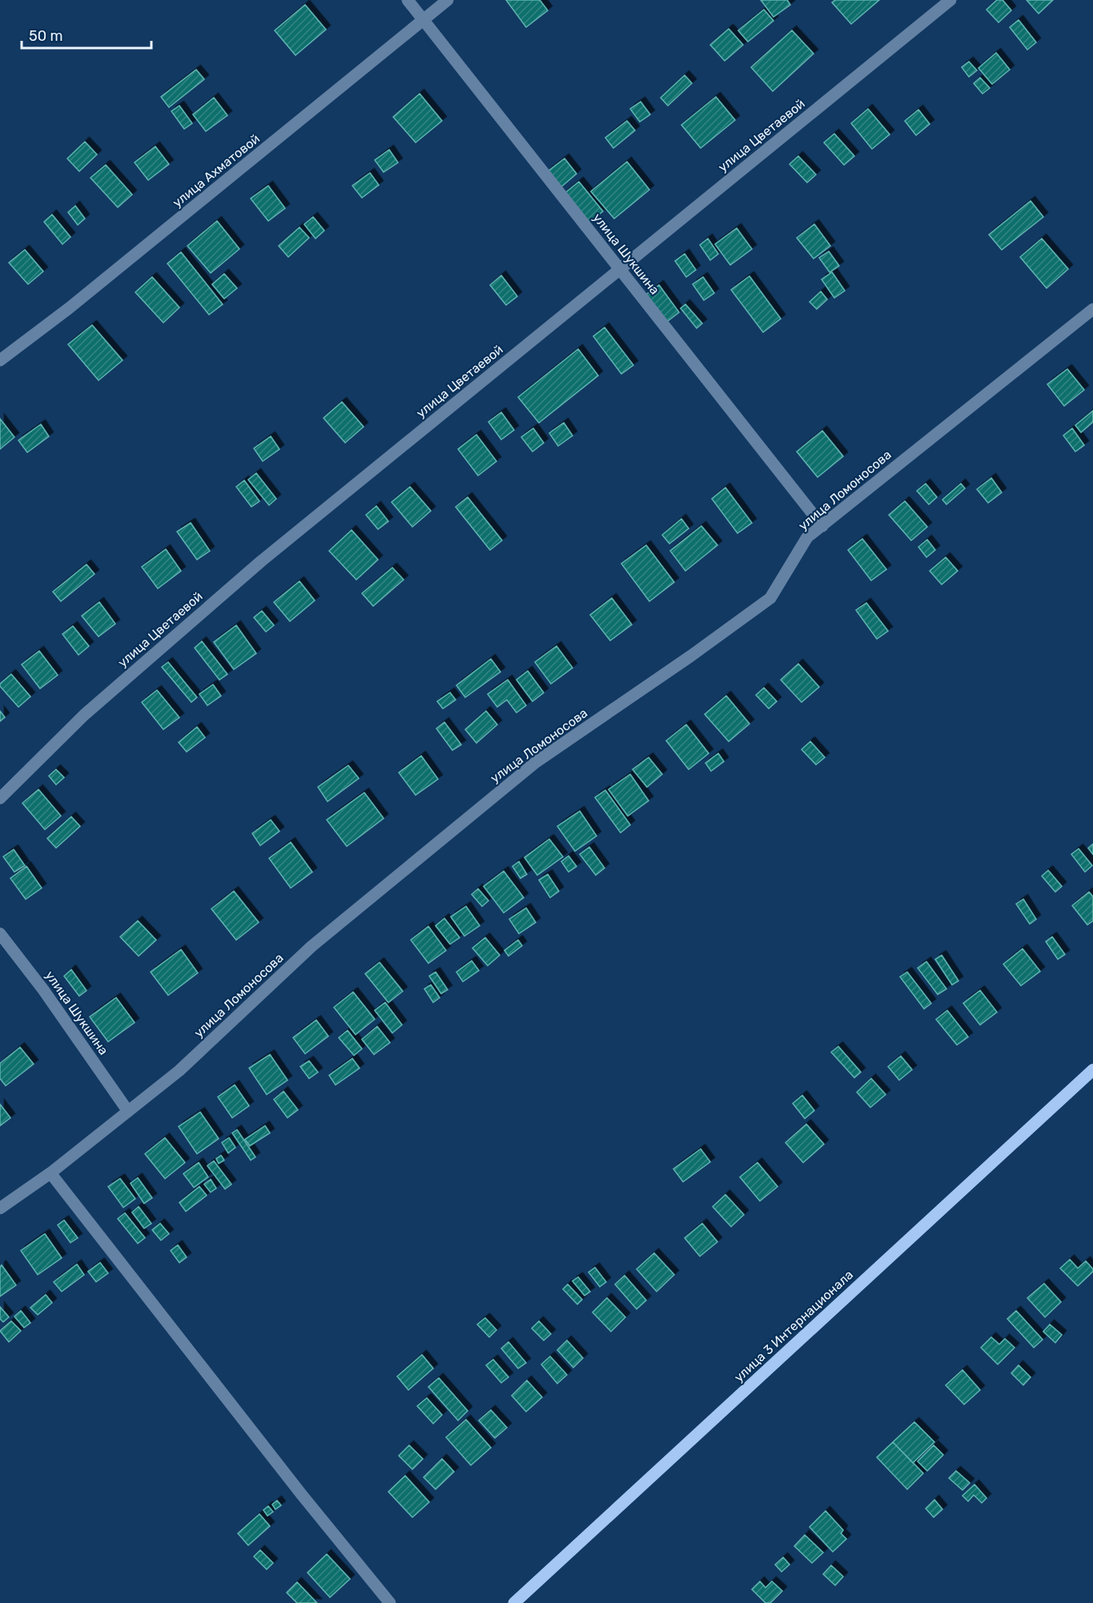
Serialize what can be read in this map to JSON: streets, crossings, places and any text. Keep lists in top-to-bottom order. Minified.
{"streets":{"main road":["улица 3 Интернационала"],"street":["улица Цветаевой","улица Ахматовой","улица Шукшина","улица Ломоносова"]},"crossings":[["улица Цветаевой","улица Шукшина"],["улица Ахматовой","улица Шукшина"],["улица Шукшина","улица Ломоносова"]],"scale_bar":"50 m"}
